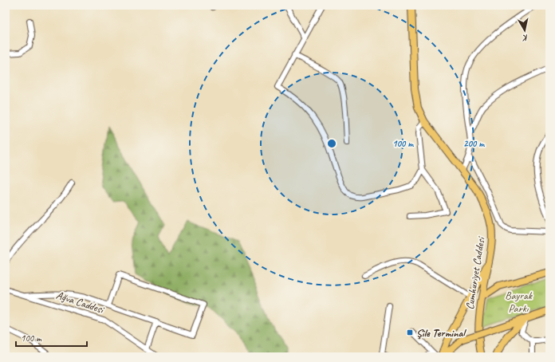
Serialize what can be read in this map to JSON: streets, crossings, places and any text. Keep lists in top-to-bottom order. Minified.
{"streets":{"main road":["Cumhuriyet Caddesi"],"street":["Ağva Caddesi"]},"parks":["Bayrak Parkı"],"places":{"transit":["Şile Terminal"]},"scale_bar":"100 m","north":"bottom","rings":["100 m","200 m"]}
